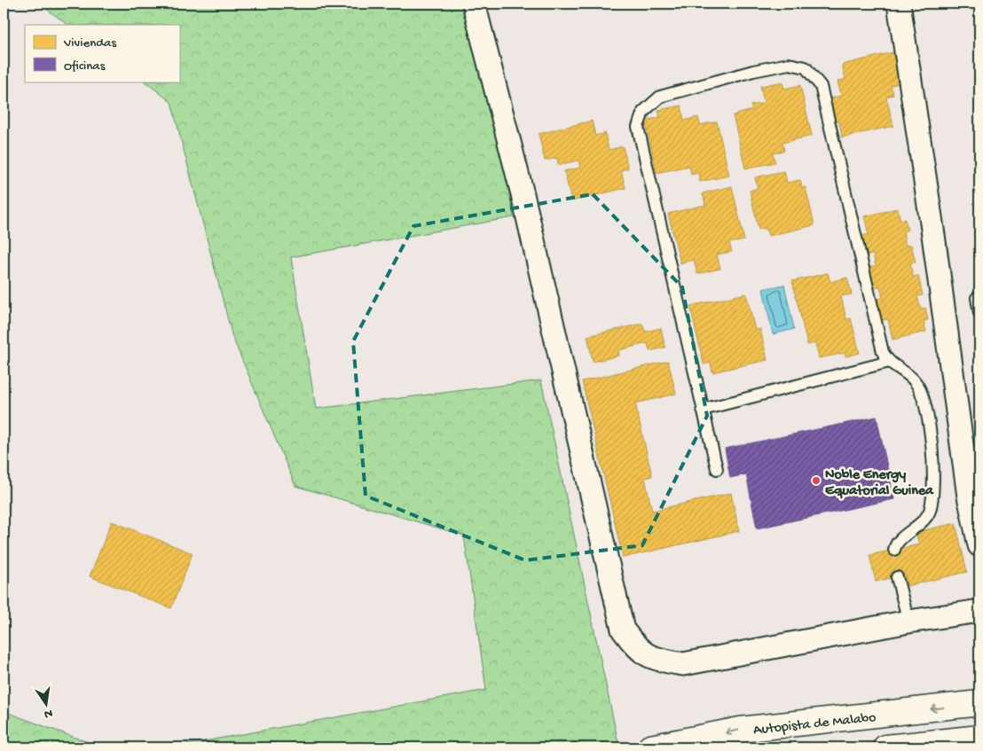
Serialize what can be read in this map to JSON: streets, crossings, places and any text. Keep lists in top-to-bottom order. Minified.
{"streets":{"highway":["Autopista de Malabo"]},"one_way":["Autopista de Malabo"],"places":["Noble Energy Equatorial Guinea"],"legend":["Viviendas","Oficinas"],"north":"bottom"}
